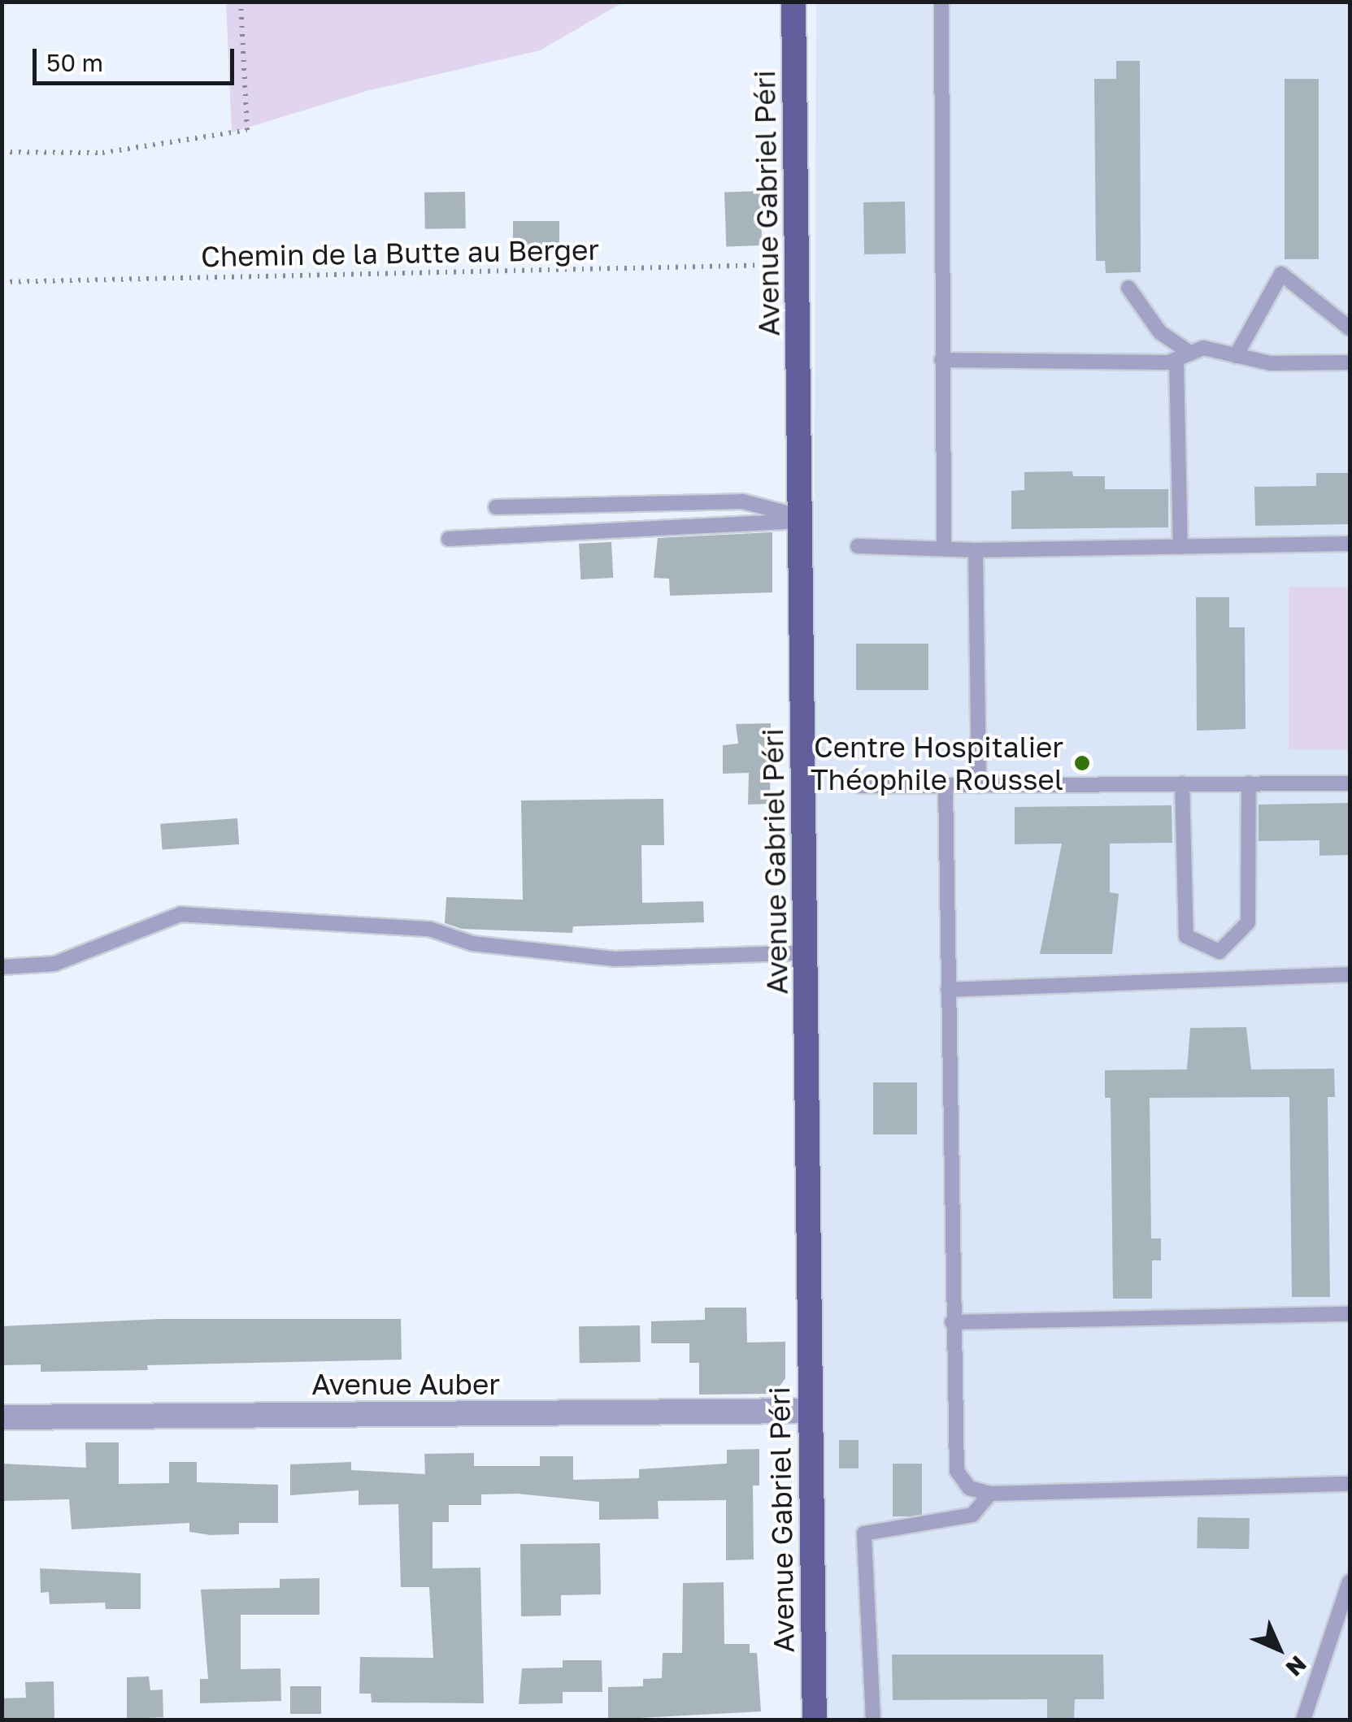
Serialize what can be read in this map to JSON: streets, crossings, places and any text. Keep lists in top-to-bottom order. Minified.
{"streets":{"main road":["Avenue Gabriel Péri"],"street":["Avenue Auber"],"path":["Chemin de la Butte au Berger"]},"crossings":[["Avenue Gabriel Péri","Chemin de la Butte au Berger"],["Avenue Gabriel Péri","Avenue Auber"]],"places":["Centre Hospitalier Théophile Roussel"],"scale_bar":"50 m","north":"bottom right"}
